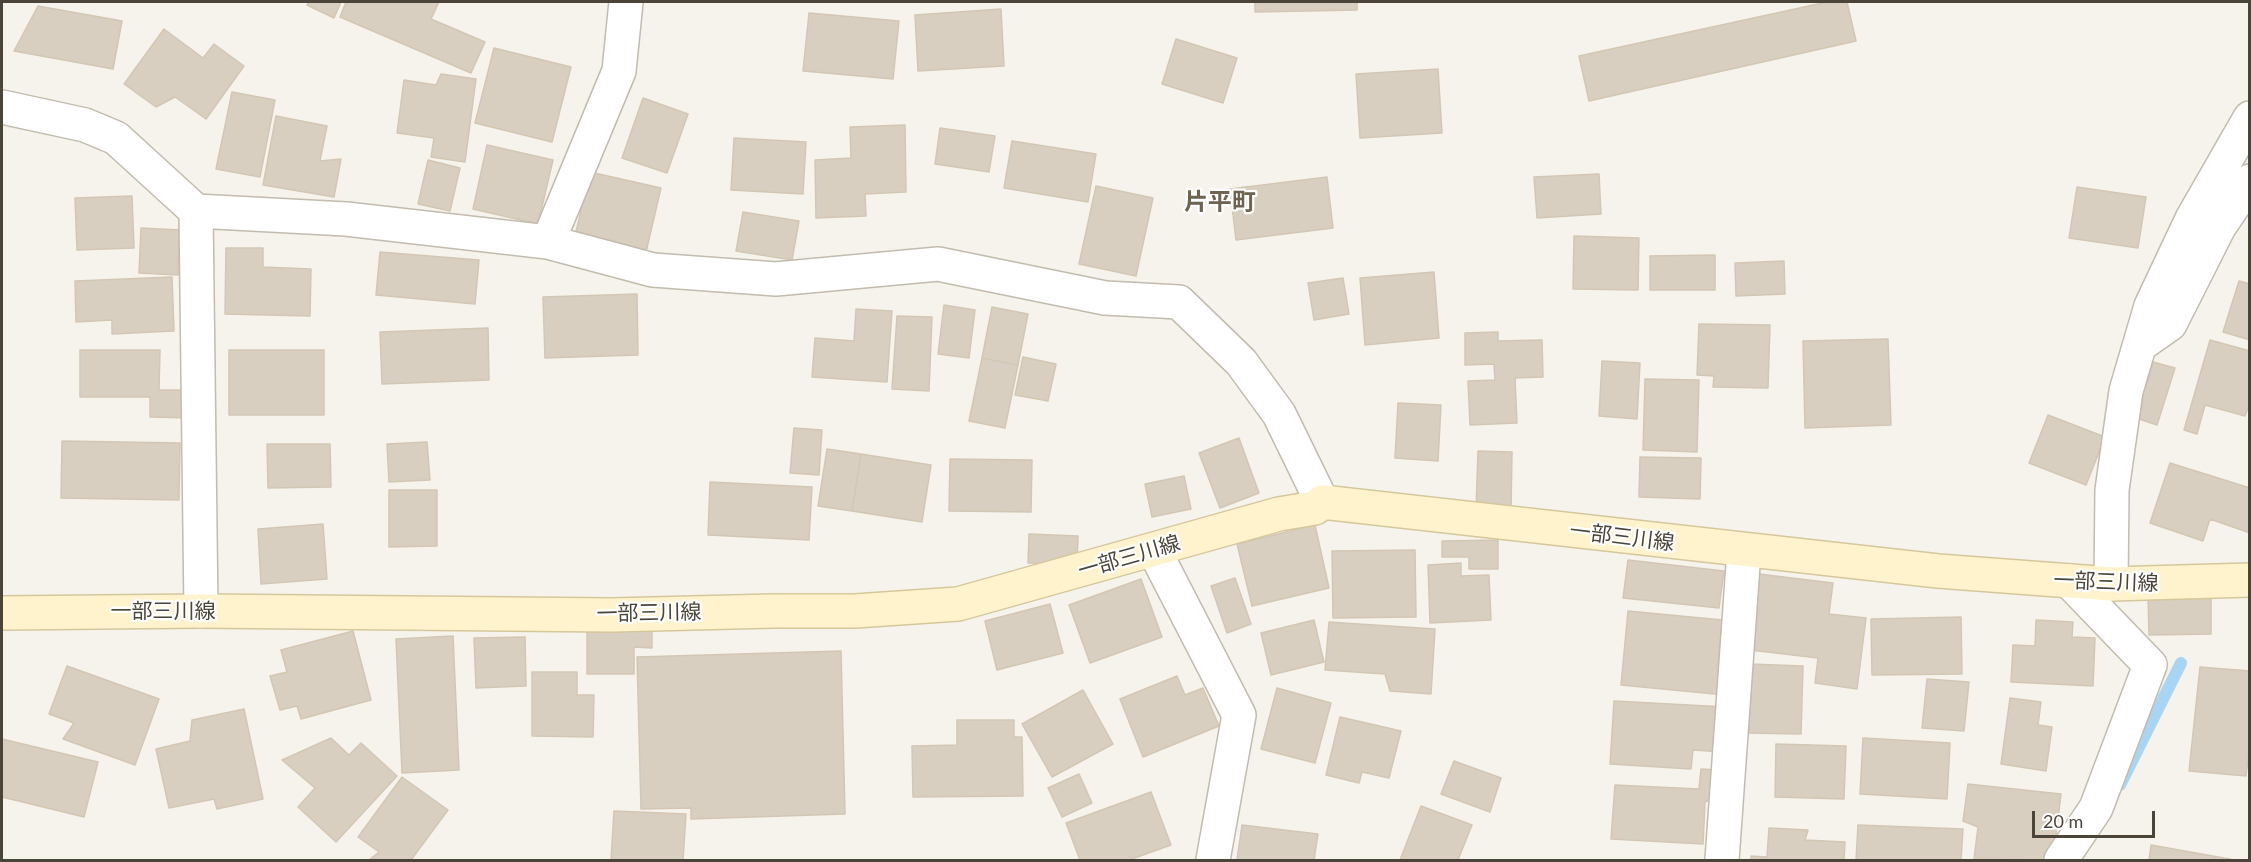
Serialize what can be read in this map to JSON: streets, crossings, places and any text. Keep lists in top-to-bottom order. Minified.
{"streets":{"main road":["一部三川線"]},"districts":["片平町"],"scale_bar":"20 m"}
